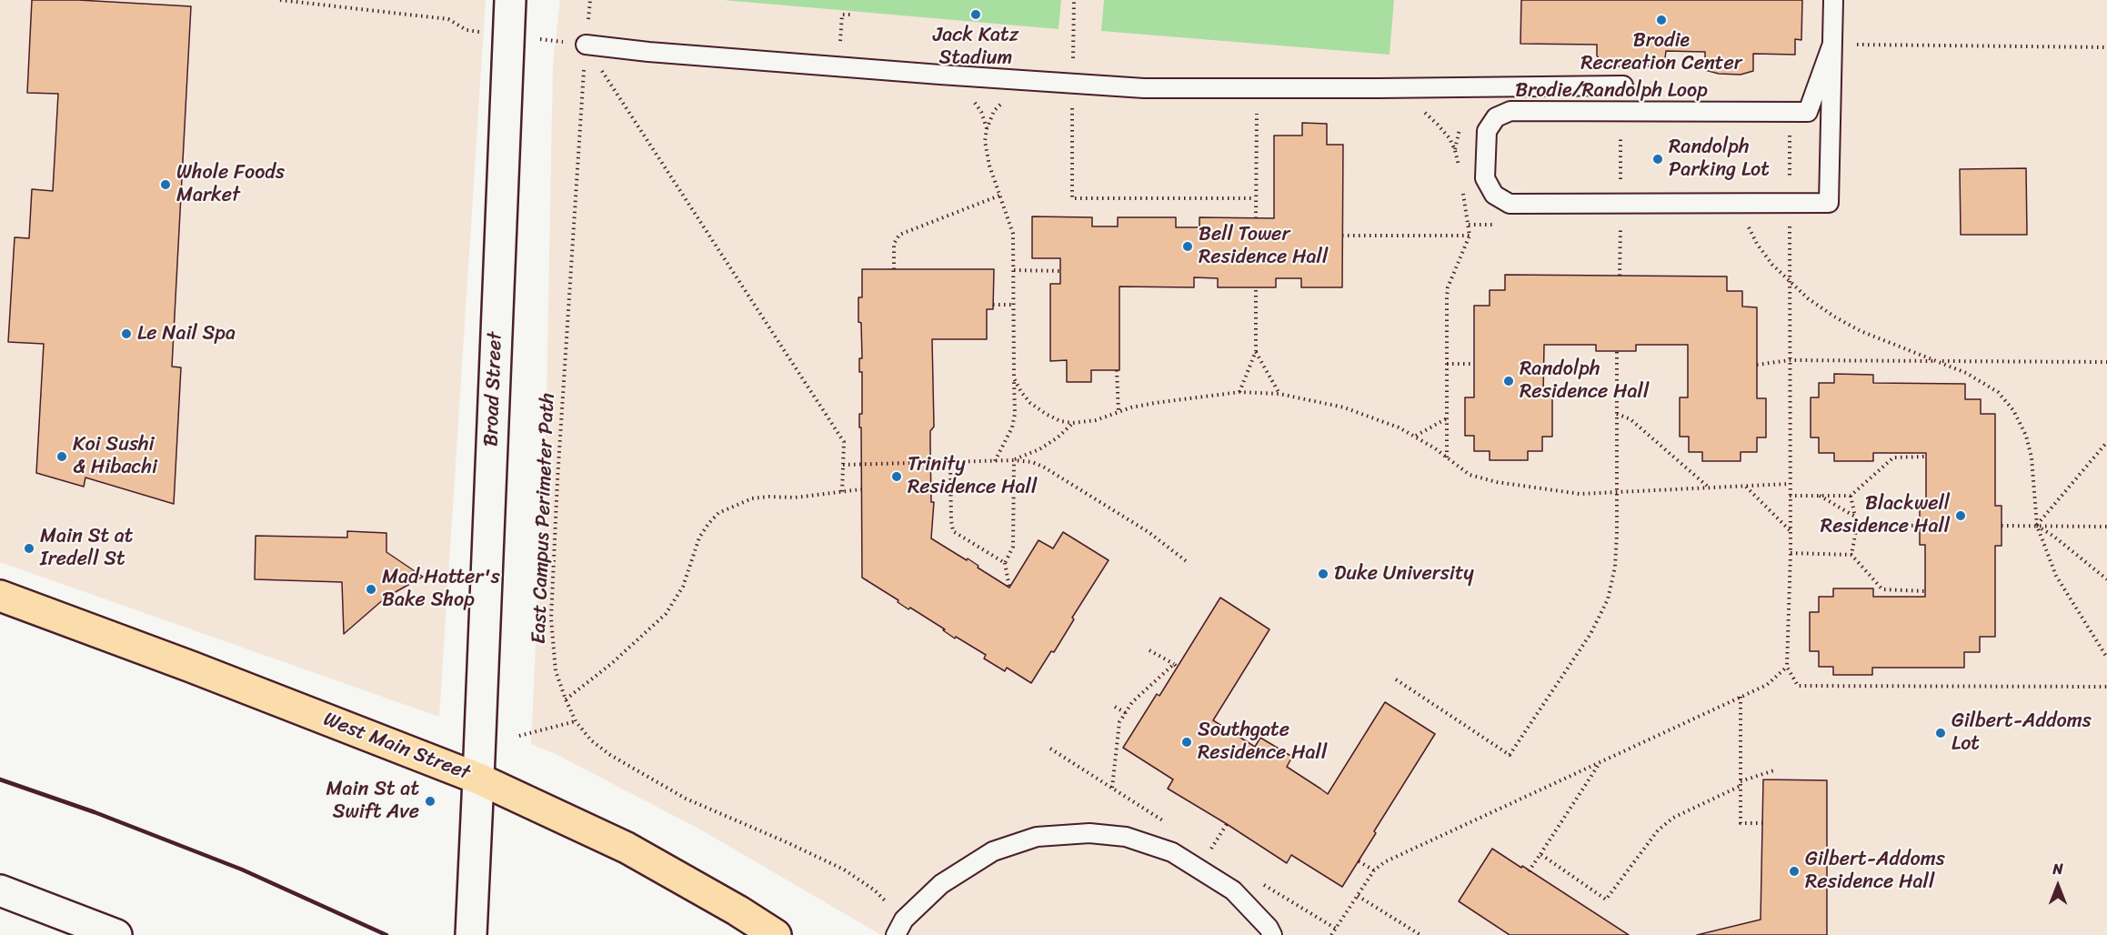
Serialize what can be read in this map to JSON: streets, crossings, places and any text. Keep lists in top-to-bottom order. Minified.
{"streets":{"main road":["West Main Street"],"street":["Broad Street"],"lane":["Brodie/Randolph Loop"],"path":["East Campus Perimeter Path"]},"crossings":[["Broad Street","West Main Street"]],"places":["Jack Katz Stadium","Brodie Recreation Center","Randolph Parking Lot","Whole Foods Market","Bell Tower Residence Hall","Le Nail Spa","Randolph Residence Hall","Koi Sushi & Hibachi","Trinity Residence Hall","Blackwell Residence Hall","Main St at Iredell St","Duke University","Mad Hatter's Bake Shop","Gilbert-Addoms Lot","Southgate Residence Hall","Main St at Swift Ave","Gilbert-Addoms Residence Hall"],"north":"top"}
